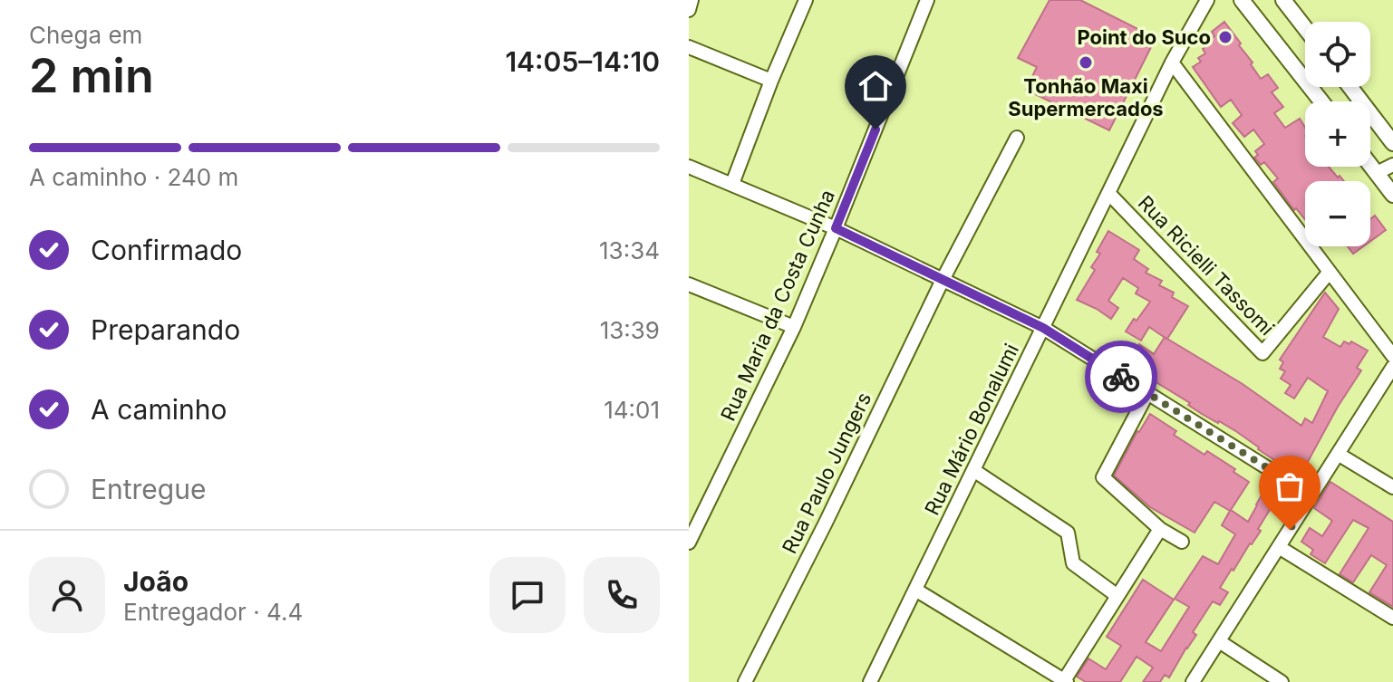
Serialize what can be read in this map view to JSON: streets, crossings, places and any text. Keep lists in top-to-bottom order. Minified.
{"streets":{"street":["Rua Ricielli Tassomi","Rua Maria da Costa Cunha","Rua Mário Bonalumi","Rua Paulo Jungers"]},"crossings":[["Rua Ricielli Tassomi","Rua Mário Bonalumi"]],"places":["Point do Suco","Tonhão Maxi Supermercados"],"page":{"heading":["2 min","Chega em","14:05–14:10"],"panel":["João","Entregador · 4.4"],"map_buttons":["+","−"],"bar":"A caminho · 240 m","list":[["Confirmado","13:34"],["Preparando","13:39"],["A caminho","14:01"],"Entregue"]}}
